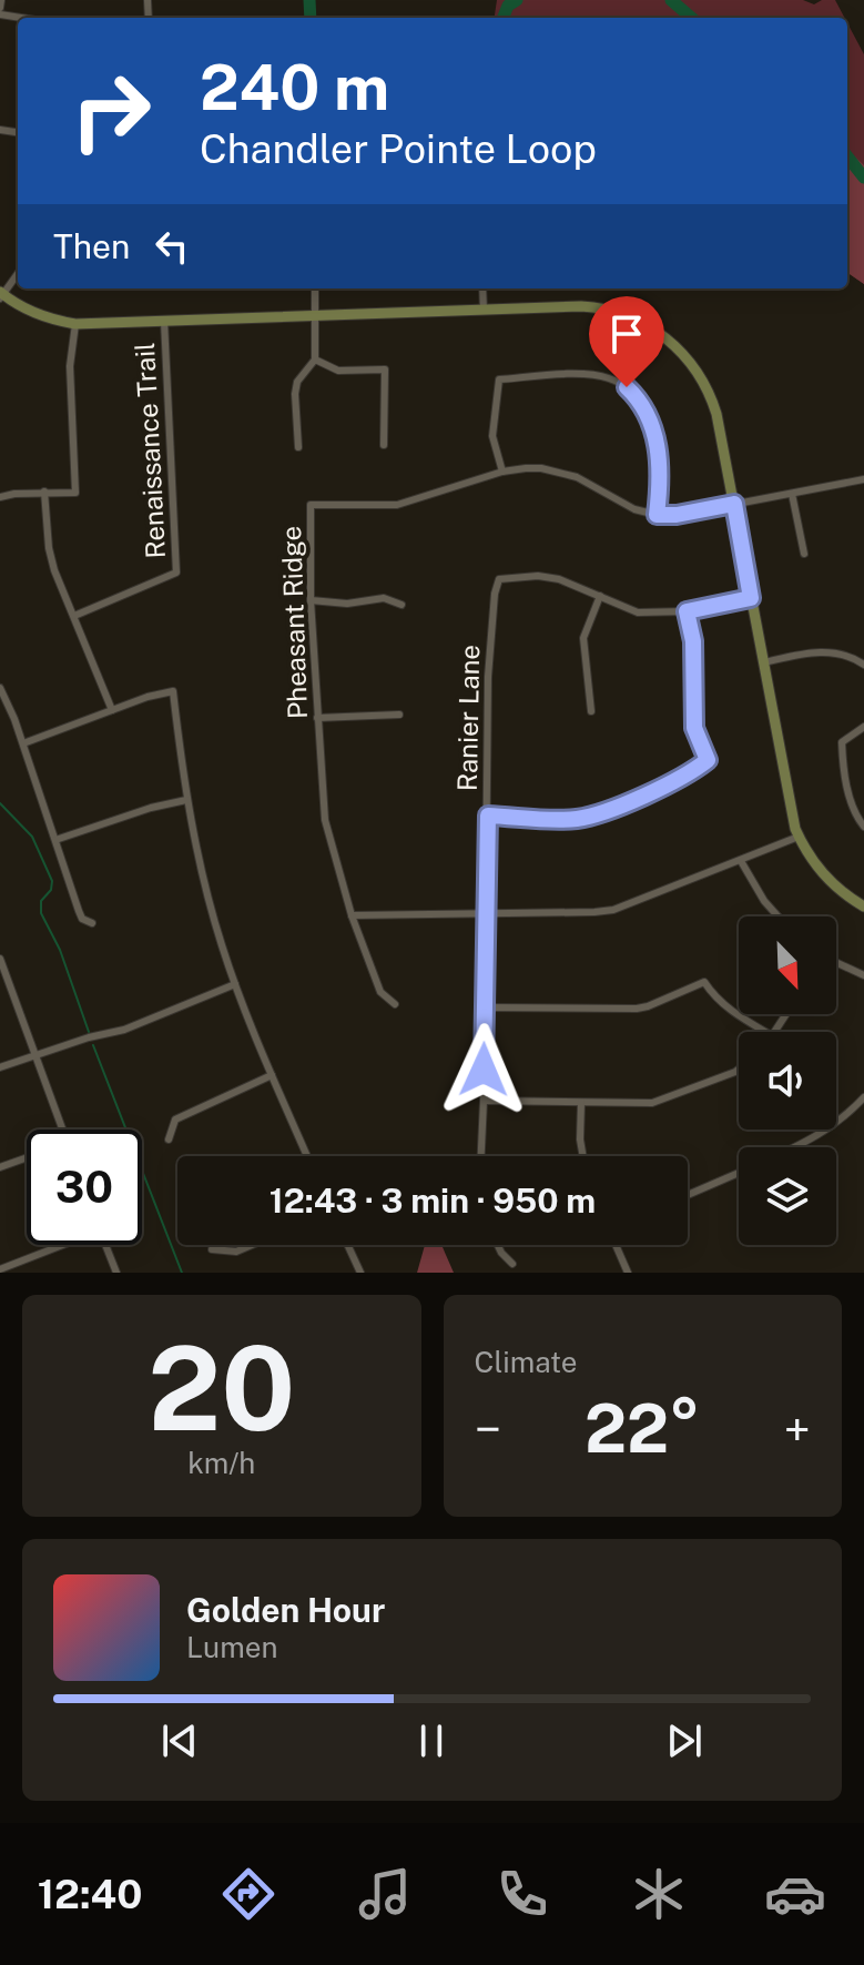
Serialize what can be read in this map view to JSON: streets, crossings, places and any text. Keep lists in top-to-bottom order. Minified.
{"streets":{"street":["Renaissance Trail","Pheasant Ridge","Ranier Lane"]},"north":"bottom right","page":{"turn":["240 m","Chandler Pointe Loop"],"then":"Then","limit":"30","trip":"12:43 · 3 min · 950 m","tile":[["20","km/h"],"Climate"],"heat":["−","22°","+"],"song":["Golden Hour","Lumen"],"tabs":"12:40"}}
